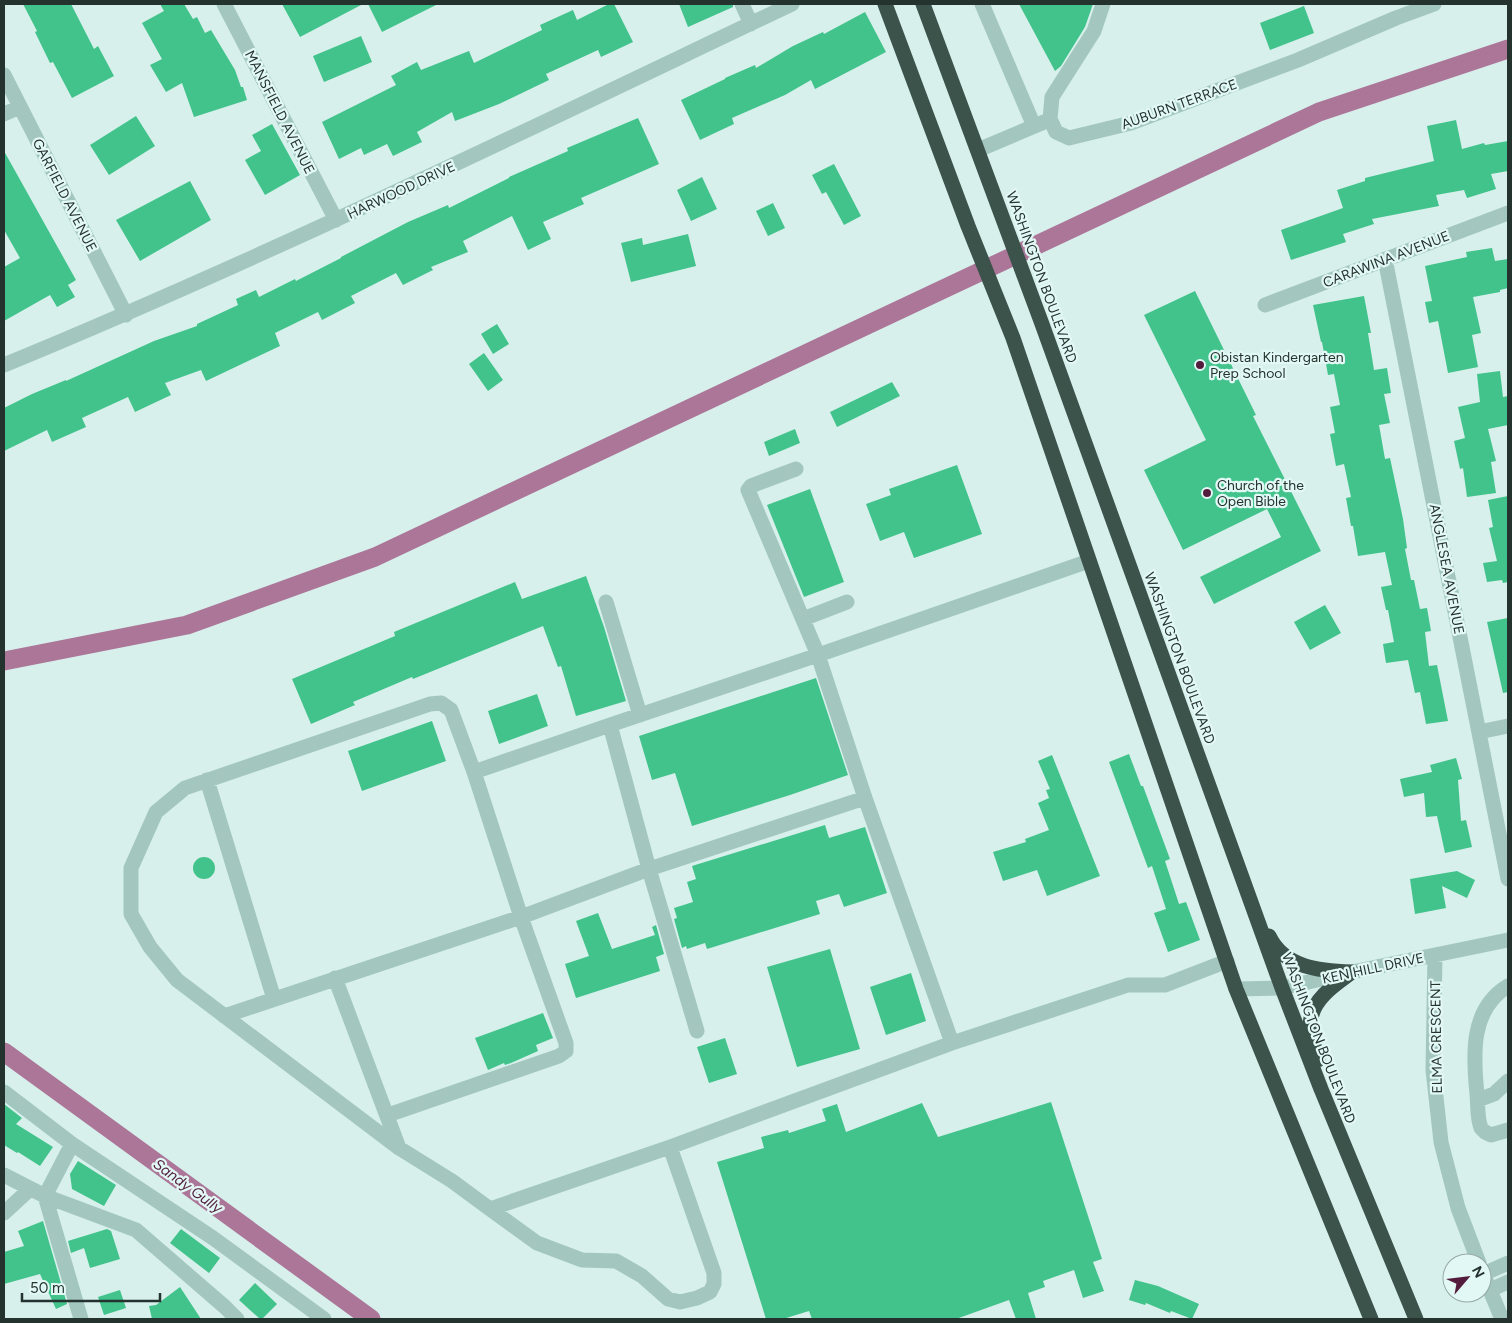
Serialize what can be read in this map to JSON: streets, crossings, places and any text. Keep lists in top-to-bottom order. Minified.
{"streets":{"highway":["WASHINGTON BOULEVARD"],"street":["AUBURN TERRACE","MANSFIELD AVENUE","HARWOOD DRIVE","GARFIELD AVENUE","CARAWINA AVENUE","ANGLESEA AVENUE","KEN HILL DRIVE","ELMA CRESCENT"]},"crossings":[["MANSFIELD AVENUE","HARWOOD DRIVE"],["HARWOOD DRIVE","GARFIELD AVENUE"],["CARAWINA AVENUE","ANGLESEA AVENUE"],["WASHINGTON BOULEVARD","KEN HILL DRIVE"],["KEN HILL DRIVE","ELMA CRESCENT"]],"water":["Sandy Gully"],"places":["Obistan Kindergarten Prep School","Church of the Open Bible"],"scale_bar":"50 m","north":"top right"}
